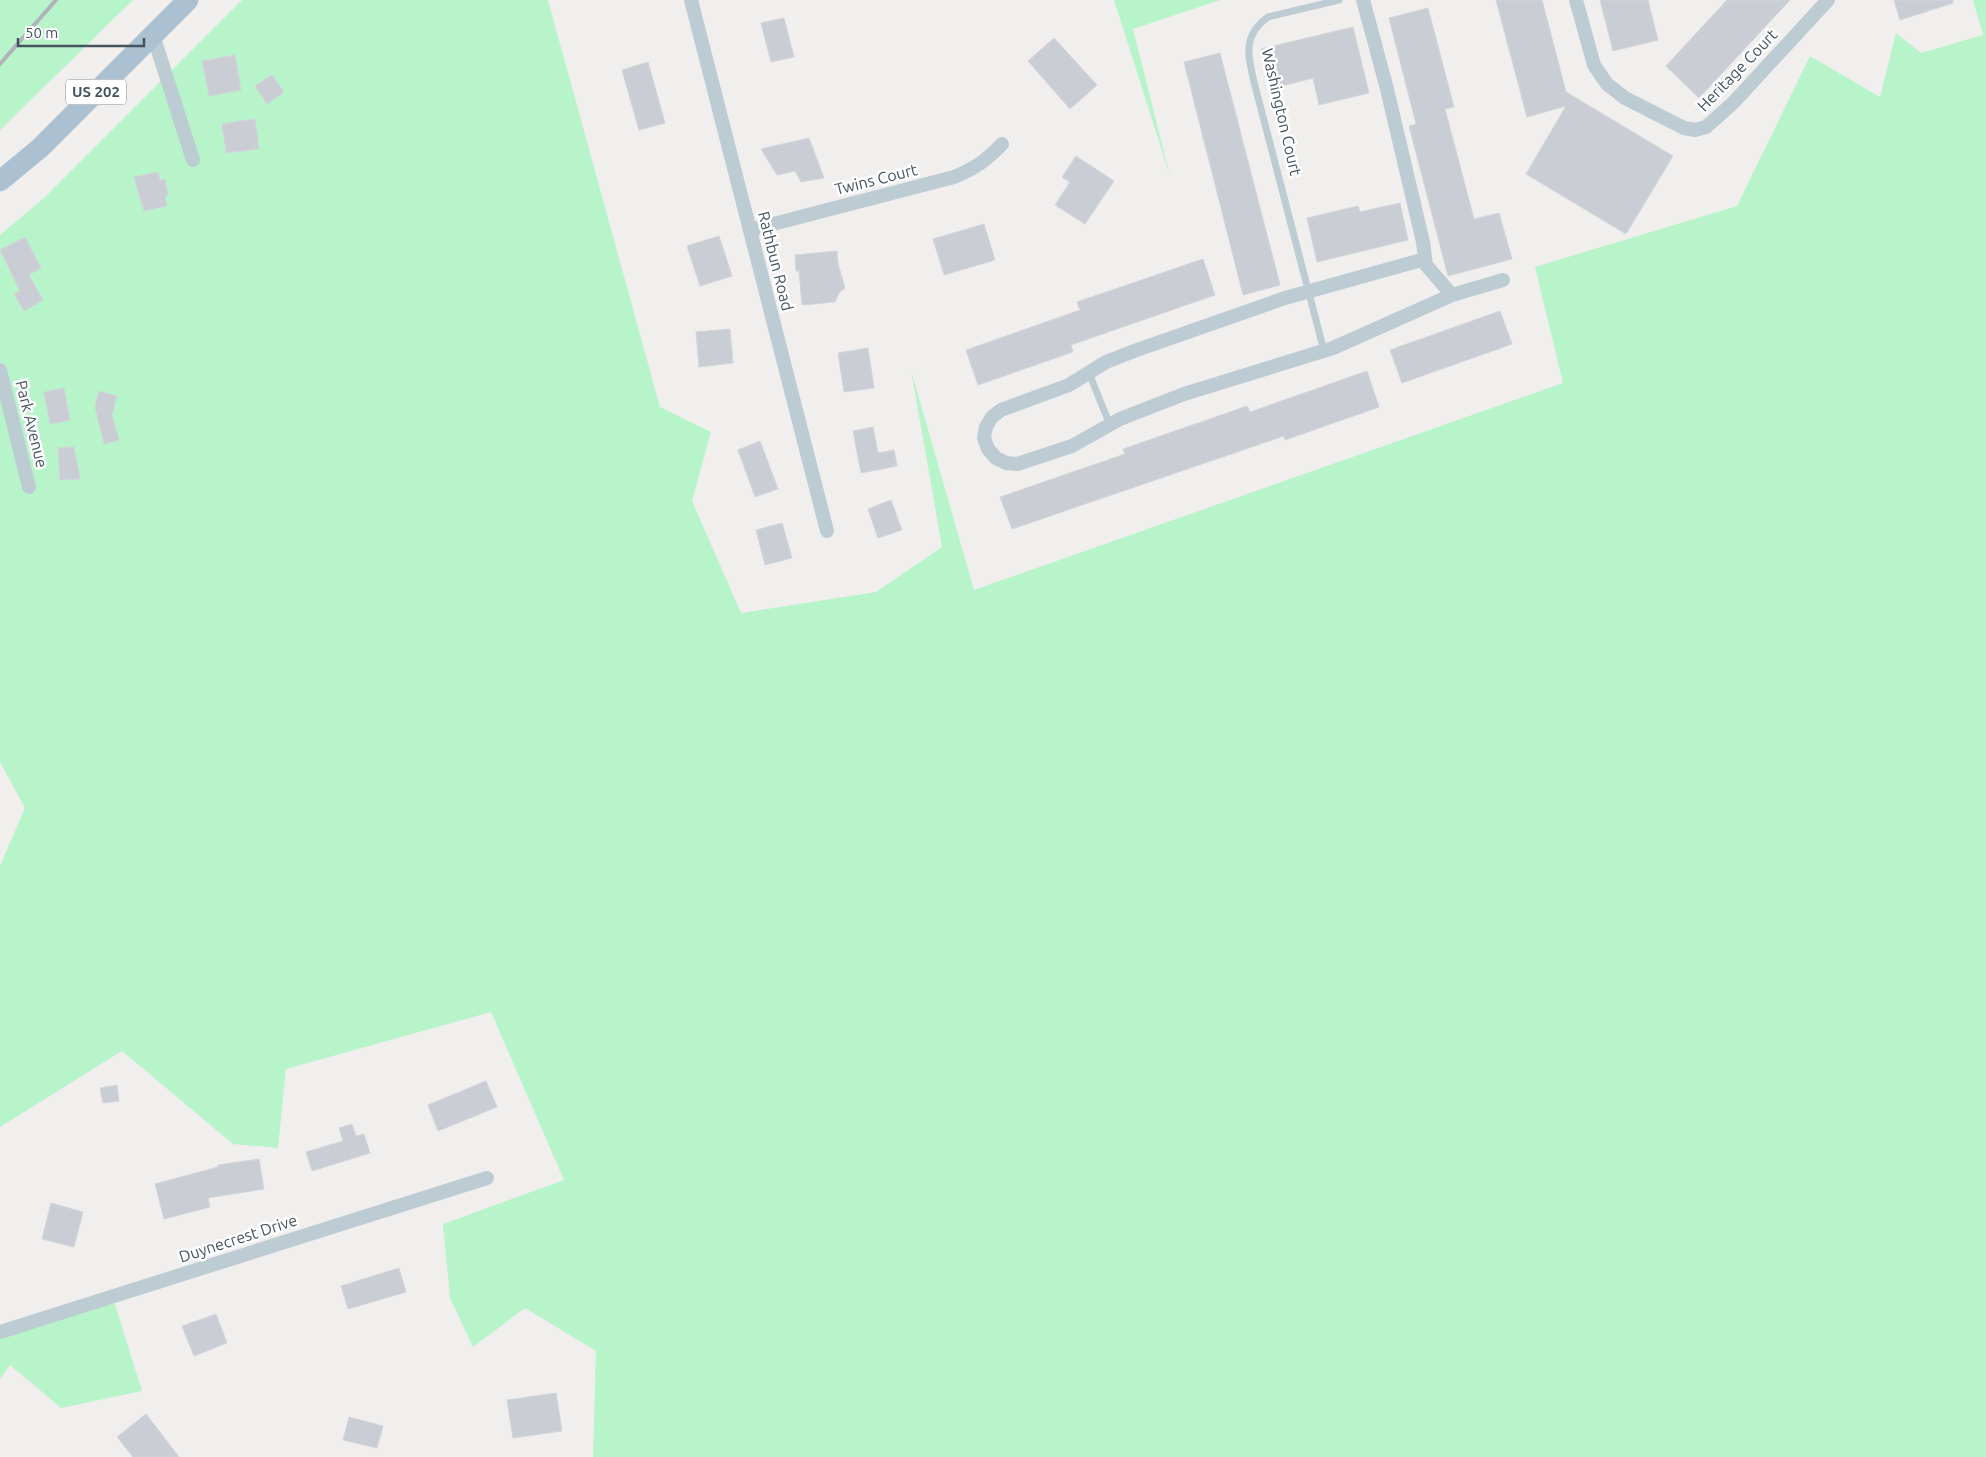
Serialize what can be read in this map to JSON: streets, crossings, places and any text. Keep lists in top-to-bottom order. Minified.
{"streets":{"main road":["US 202"],"street":["Heritage Court","Twins Court","Rathbun Road","Park Avenue","Duynecrest Drive"],"lane":["Washington Court"]},"crossings":[["Twins Court","Rathbun Road"]],"scale_bar":"50 m"}
